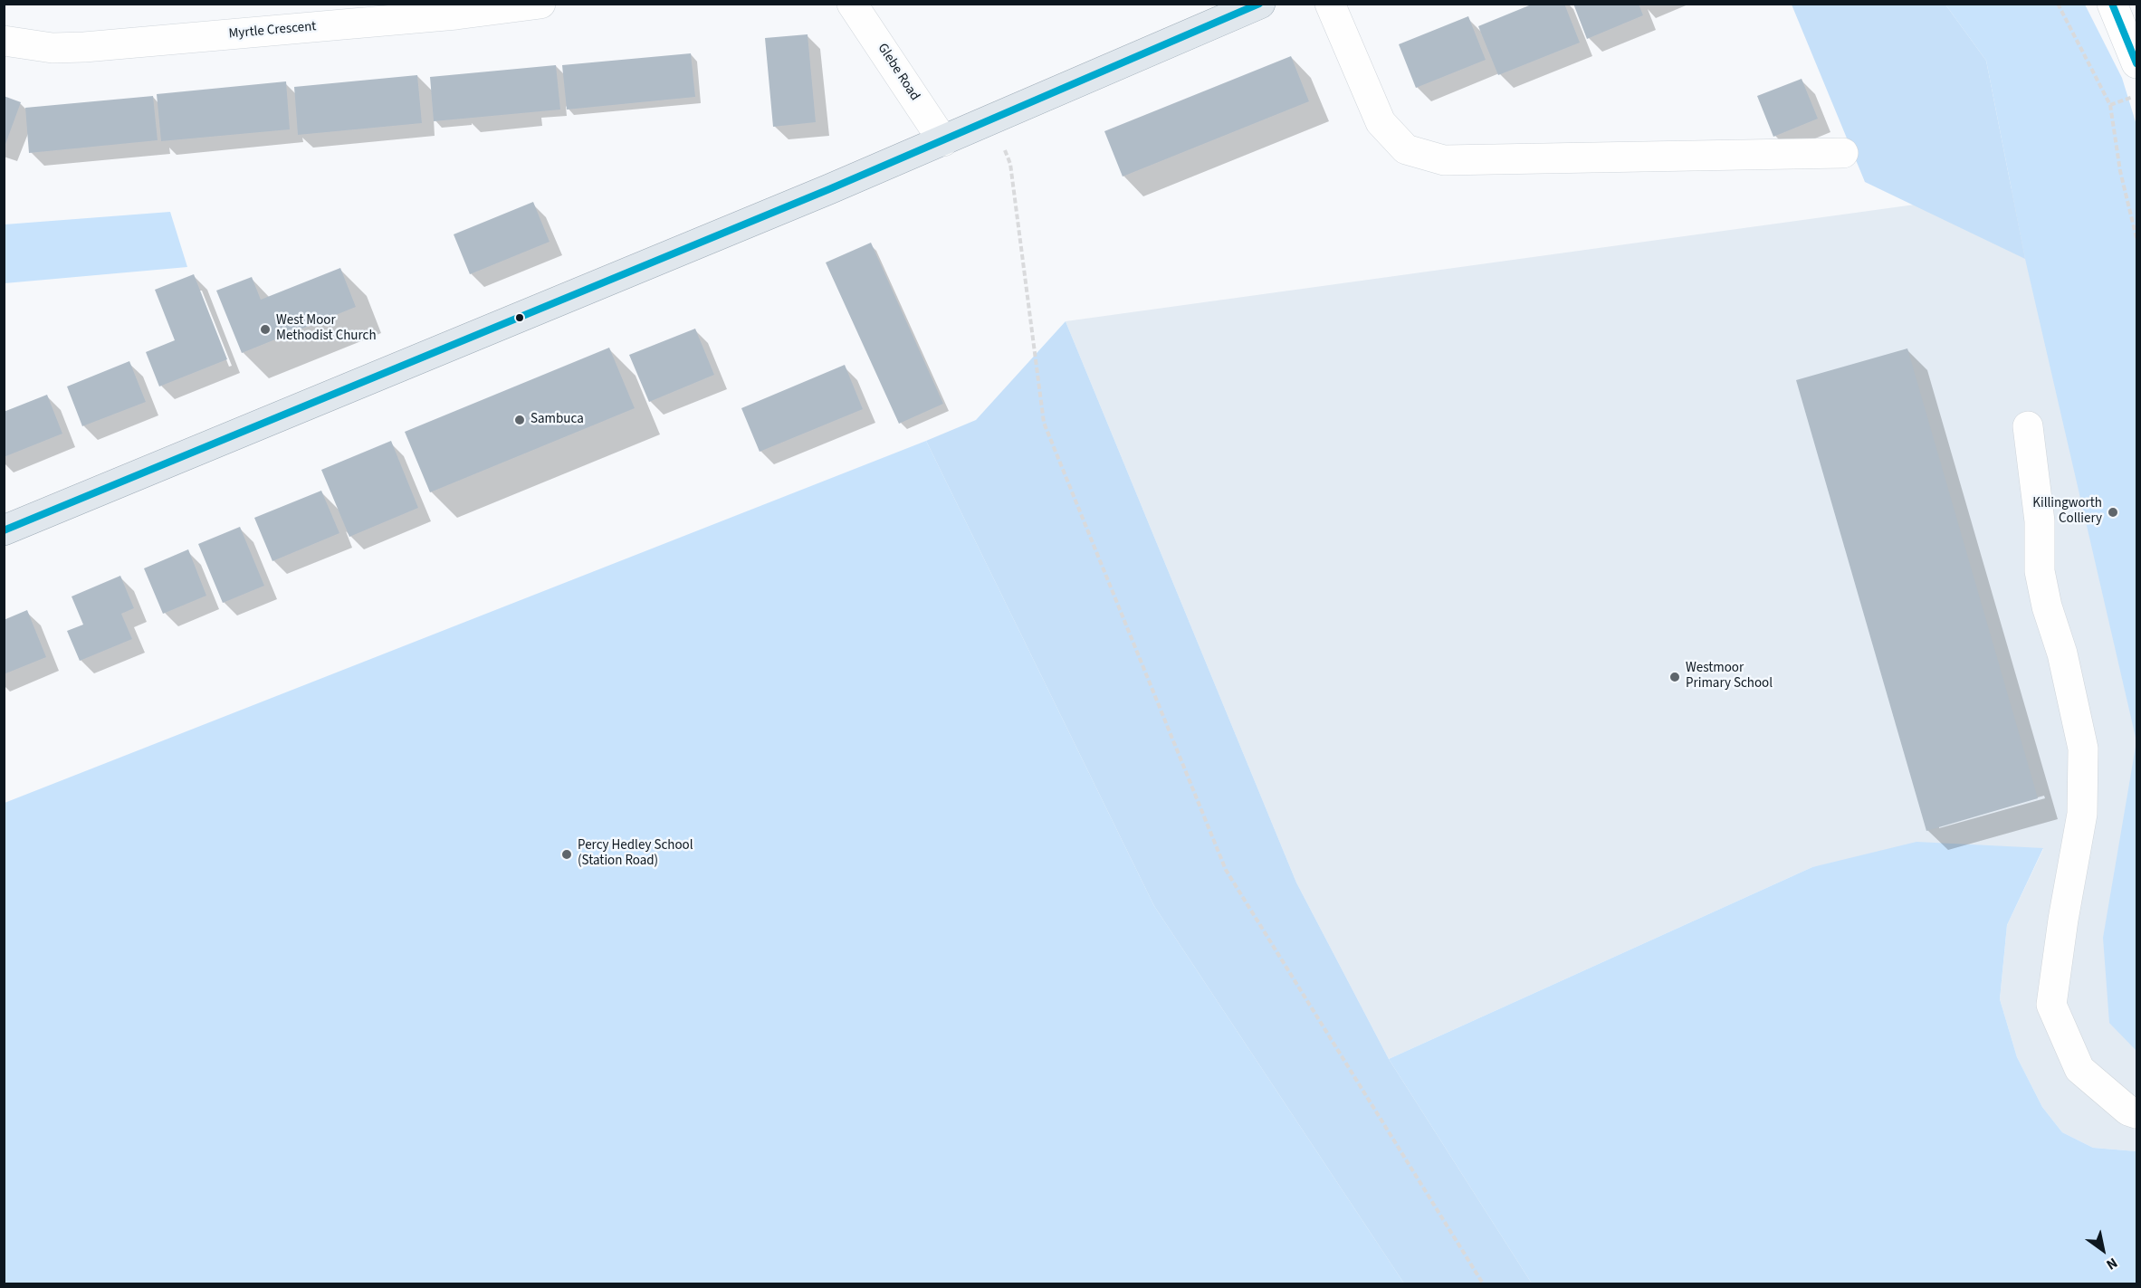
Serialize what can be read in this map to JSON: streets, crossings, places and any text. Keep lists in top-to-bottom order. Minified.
{"streets":{"street":["Myrtle Crescent","Glebe Road"]},"places":["West Moor Methodist Church","Sambuca","Killingworth Colliery","Westmoor Primary School","Percy Hedley School (Station Road)"],"north":"bottom right"}
